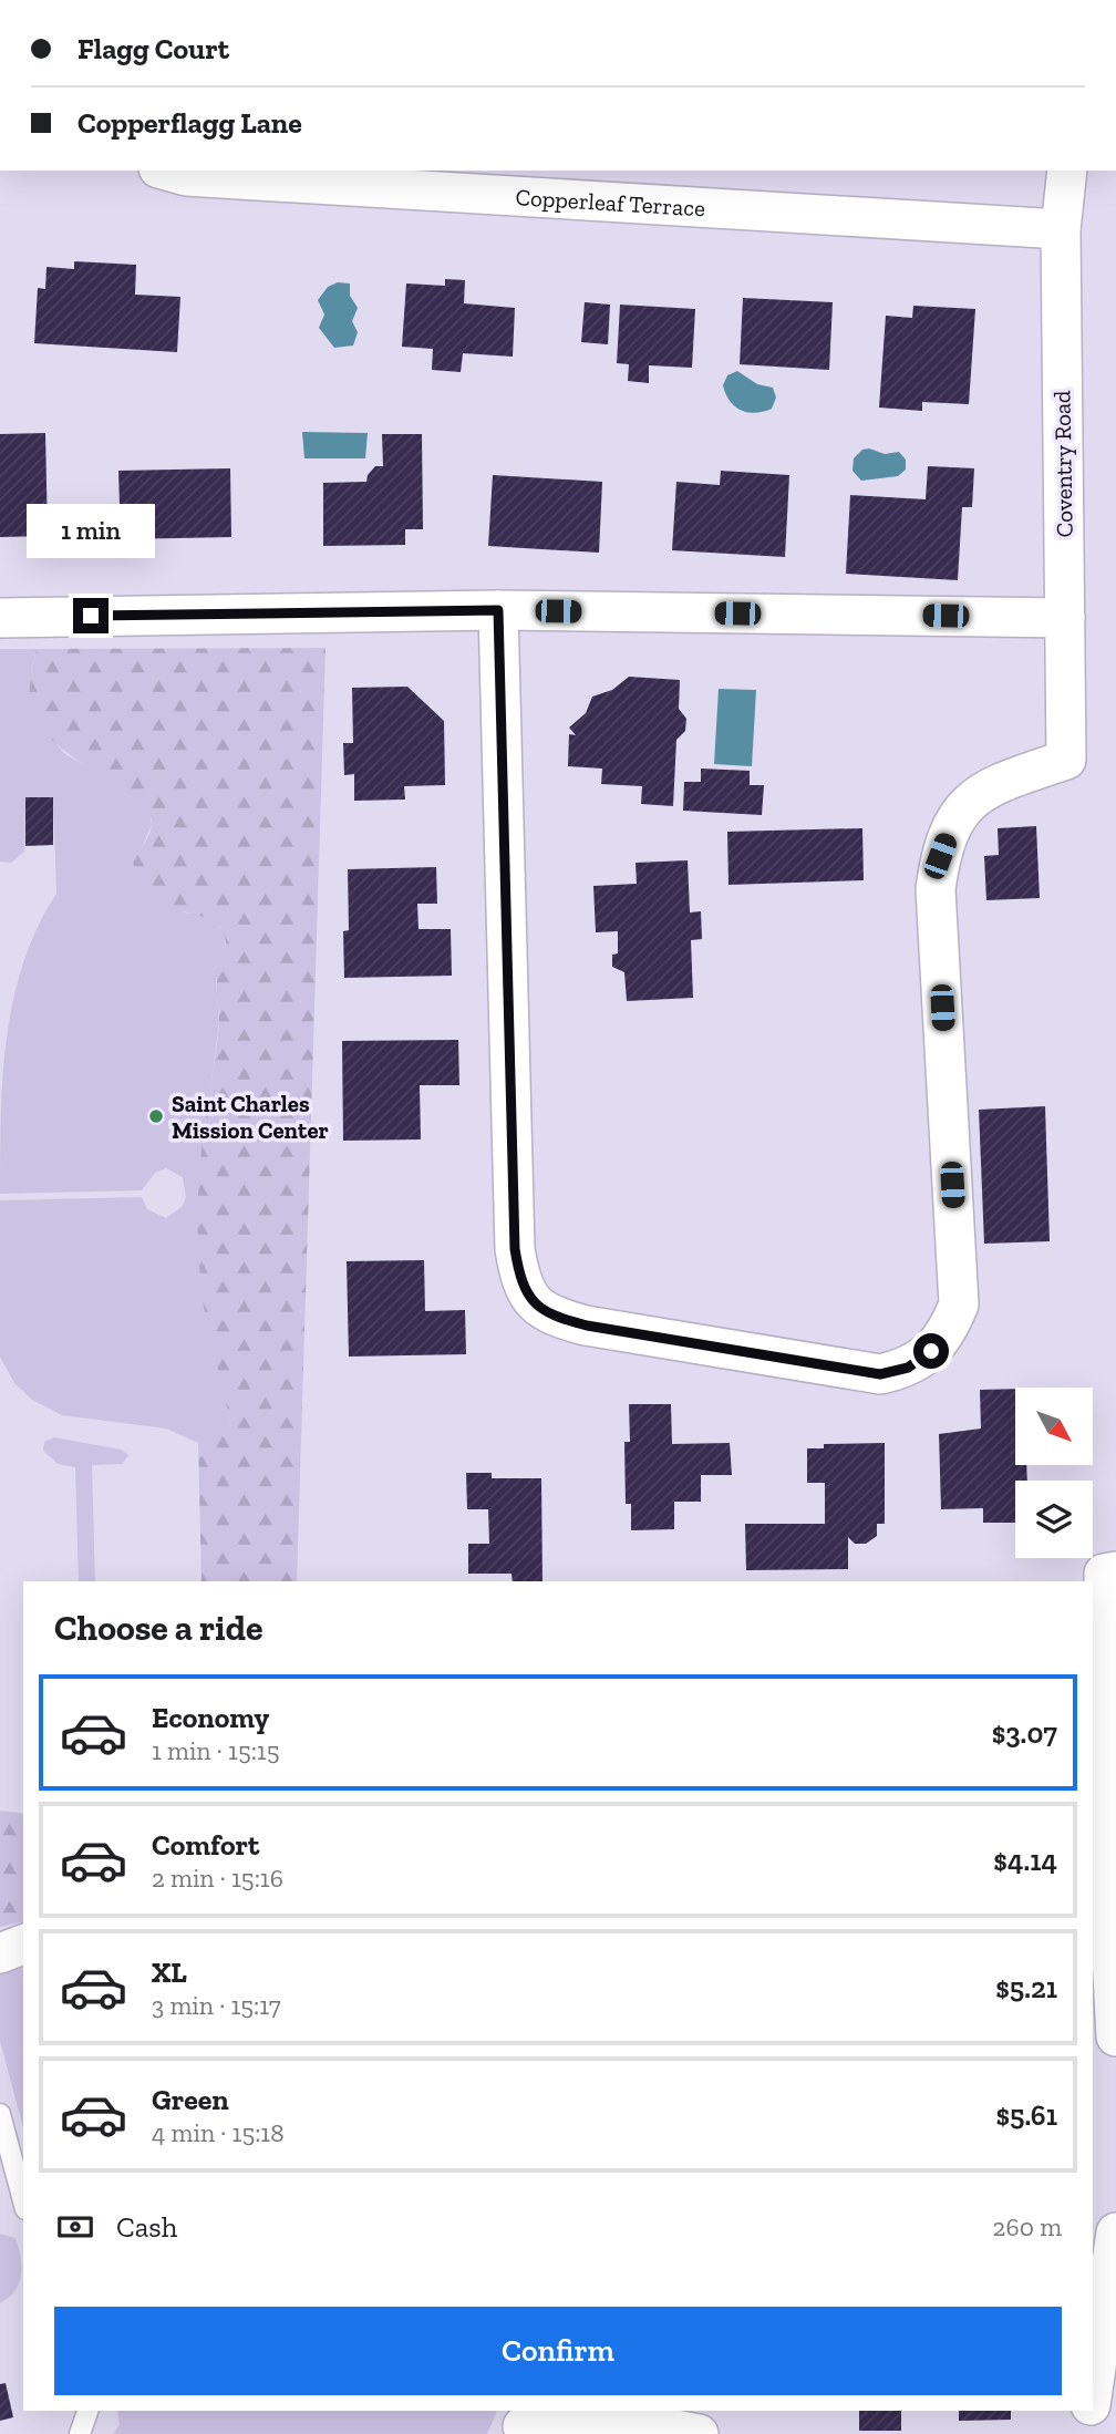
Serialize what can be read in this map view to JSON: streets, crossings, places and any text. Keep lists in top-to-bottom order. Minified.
{"streets":{"street":["Copperleaf Terrace","Coventry Road"]},"crossings":[["Copperleaf Terrace","Coventry Road"]],"places":["Saint Charles Mission Center"],"north":"bottom right","page":{"banner":["Flagg Court","Copperflagg Lane"],"bubble":"1 min","heading":"Choose a ride","list":[{"name":"Economy","note":"1 min · 15:15","value":"$3.07"},{"name":"Comfort","note":"2 min · 15:16","value":"$4.14"},{"name":"XL","note":"3 min · 15:17","value":"$5.21"},{"name":"Green","note":"4 min · 15:18","value":"$5.61"}],"pay":["Cash","260 m"],"buttons":"Confirm"}}
